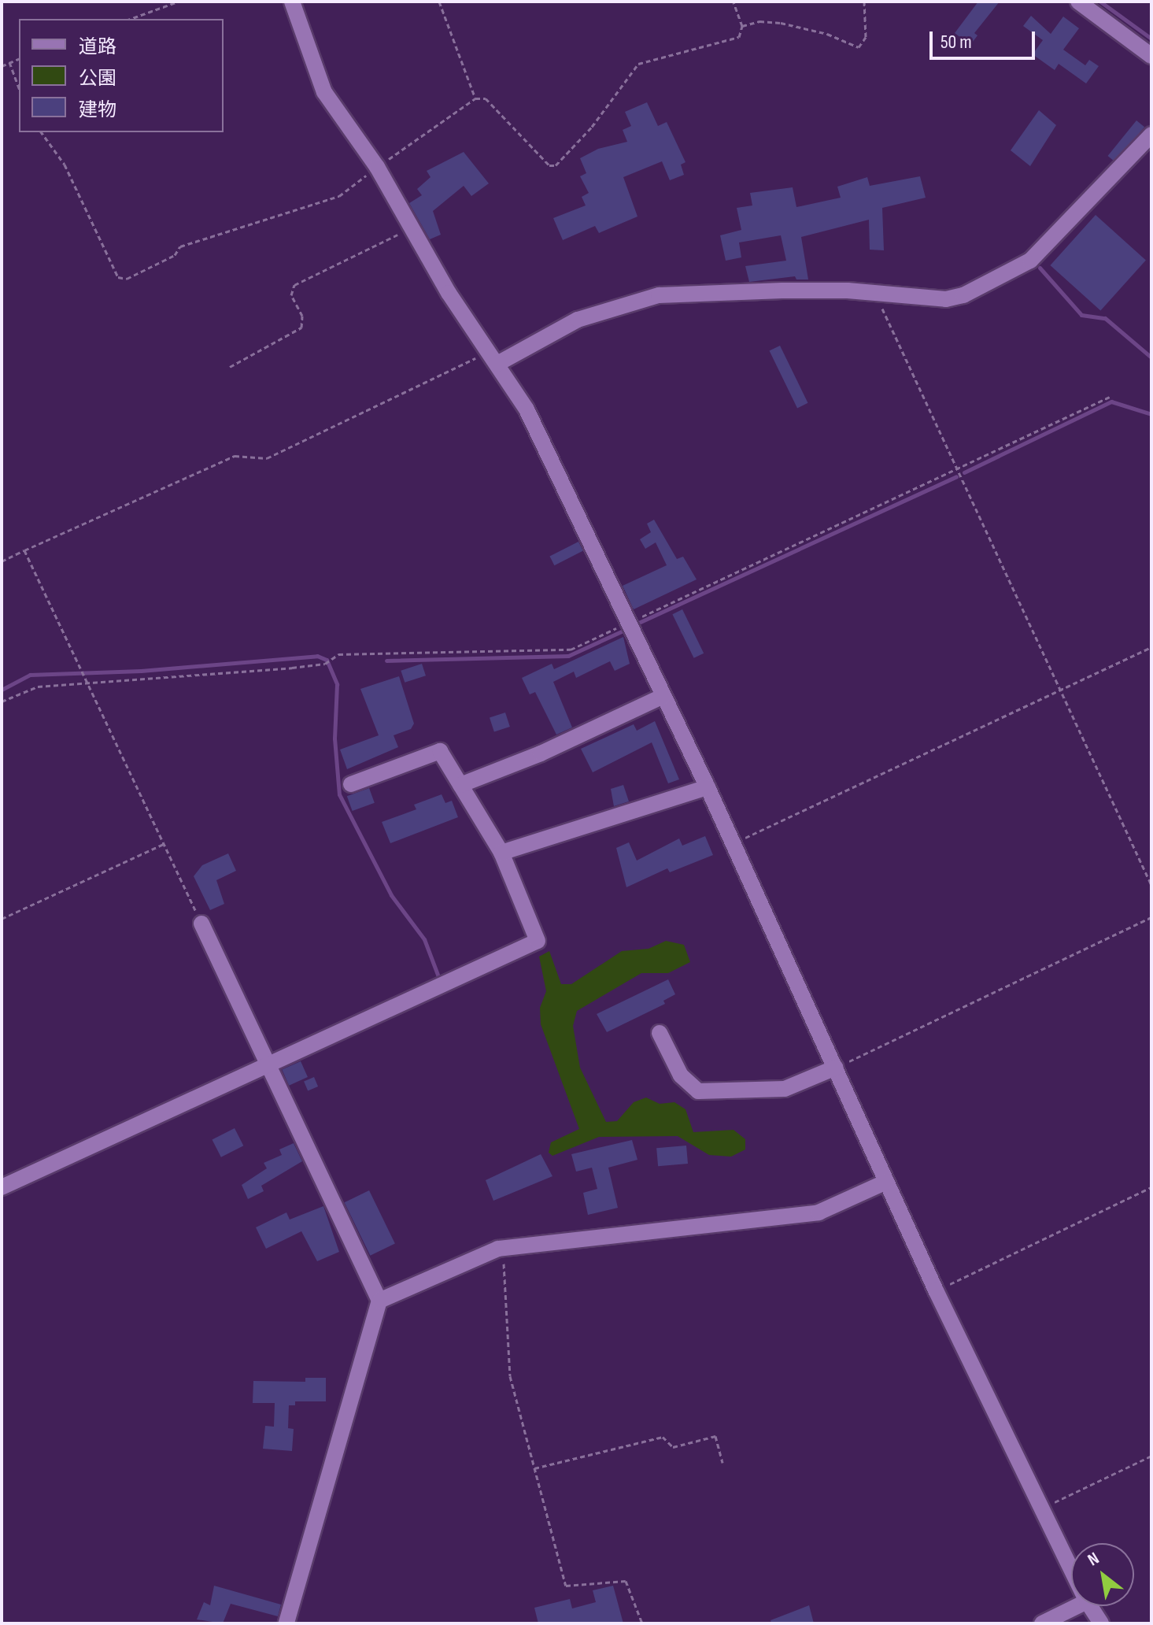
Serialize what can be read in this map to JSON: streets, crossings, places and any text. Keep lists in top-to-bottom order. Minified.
{"legend":["道路","公園","建物"],"scale_bar":"50 m","north":"top left"}
